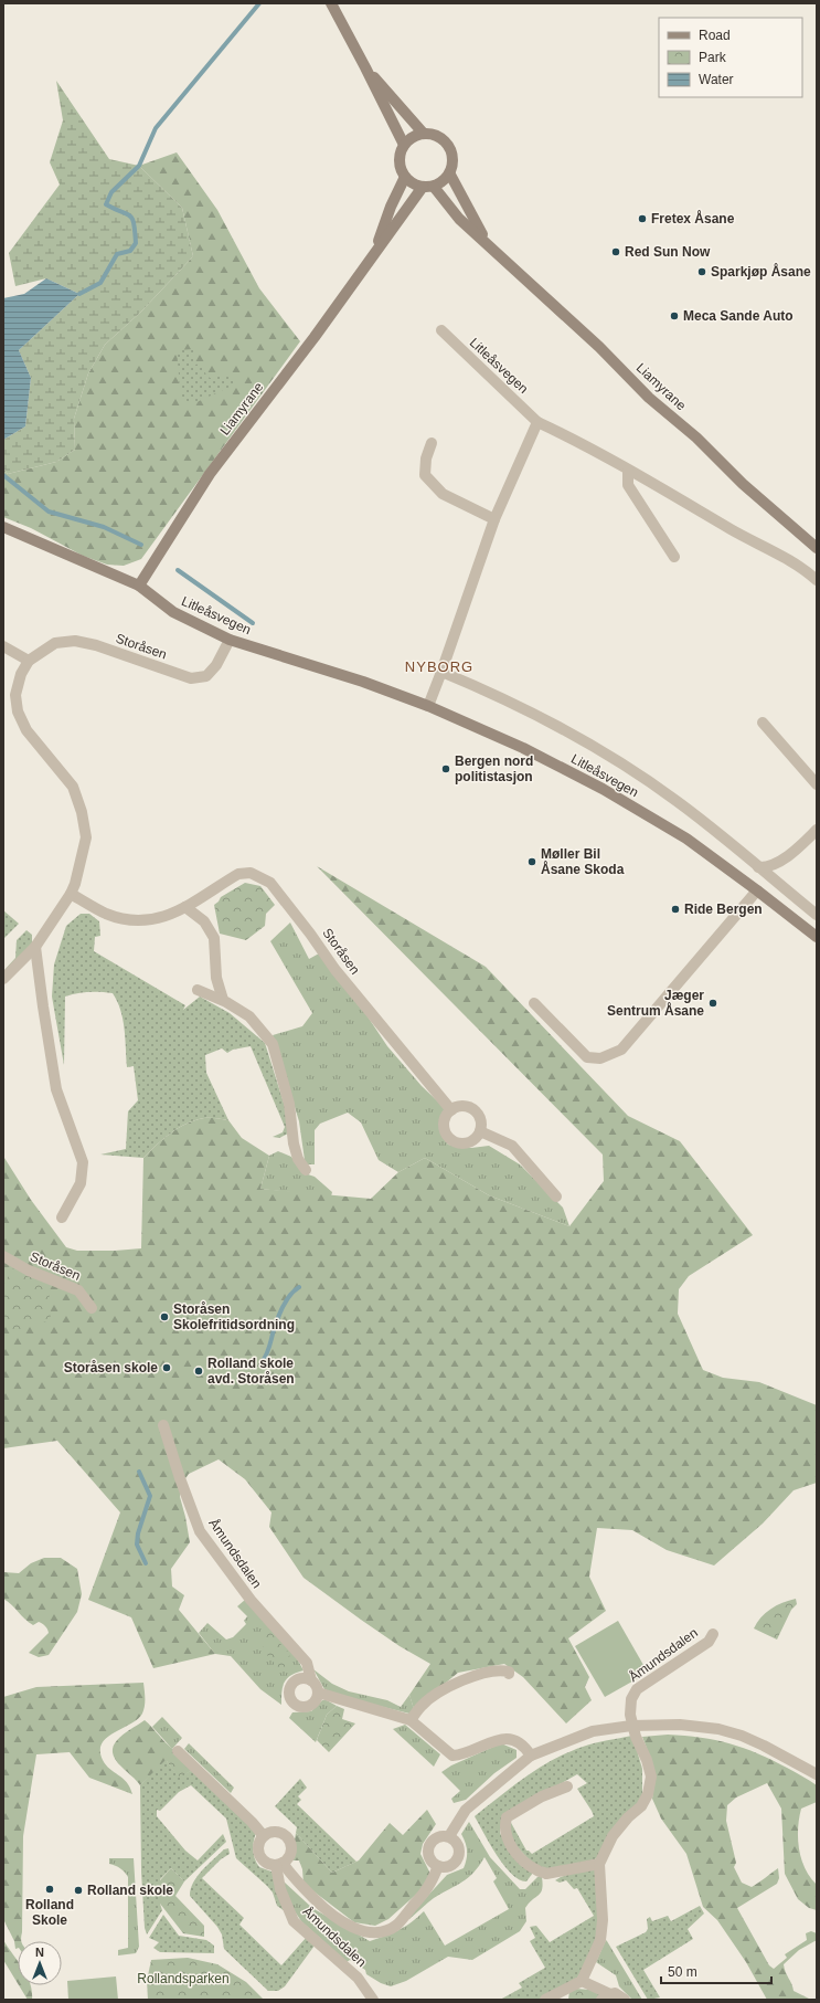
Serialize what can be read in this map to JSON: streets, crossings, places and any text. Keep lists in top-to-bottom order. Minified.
{"streets":{"street":["Litleåsvegen","Liamyrane","Storåsen","Åmundsdalen"]},"crossings":[["Litleåsvegen","Liamyrane"],["Litleåsvegen","Storåsen"]],"districts":["NYBORG"],"parks":["Rollandsparken"],"places":["Fretex Åsane","Red Sun Now","Sparkjøp Åsane","Meca Sande Auto","Bergen nord politistasjon","Møller Bil Åsane Skoda","Ride Bergen","Jæger Sentrum Åsane","Storåsen Skolefritidsordning","Storåsen skole","Rolland skole avd. Storåsen","Rolland Skole","Rolland skole"],"legend":["Road","Park","Water"],"scale_bar":"50 m","north":"top"}
